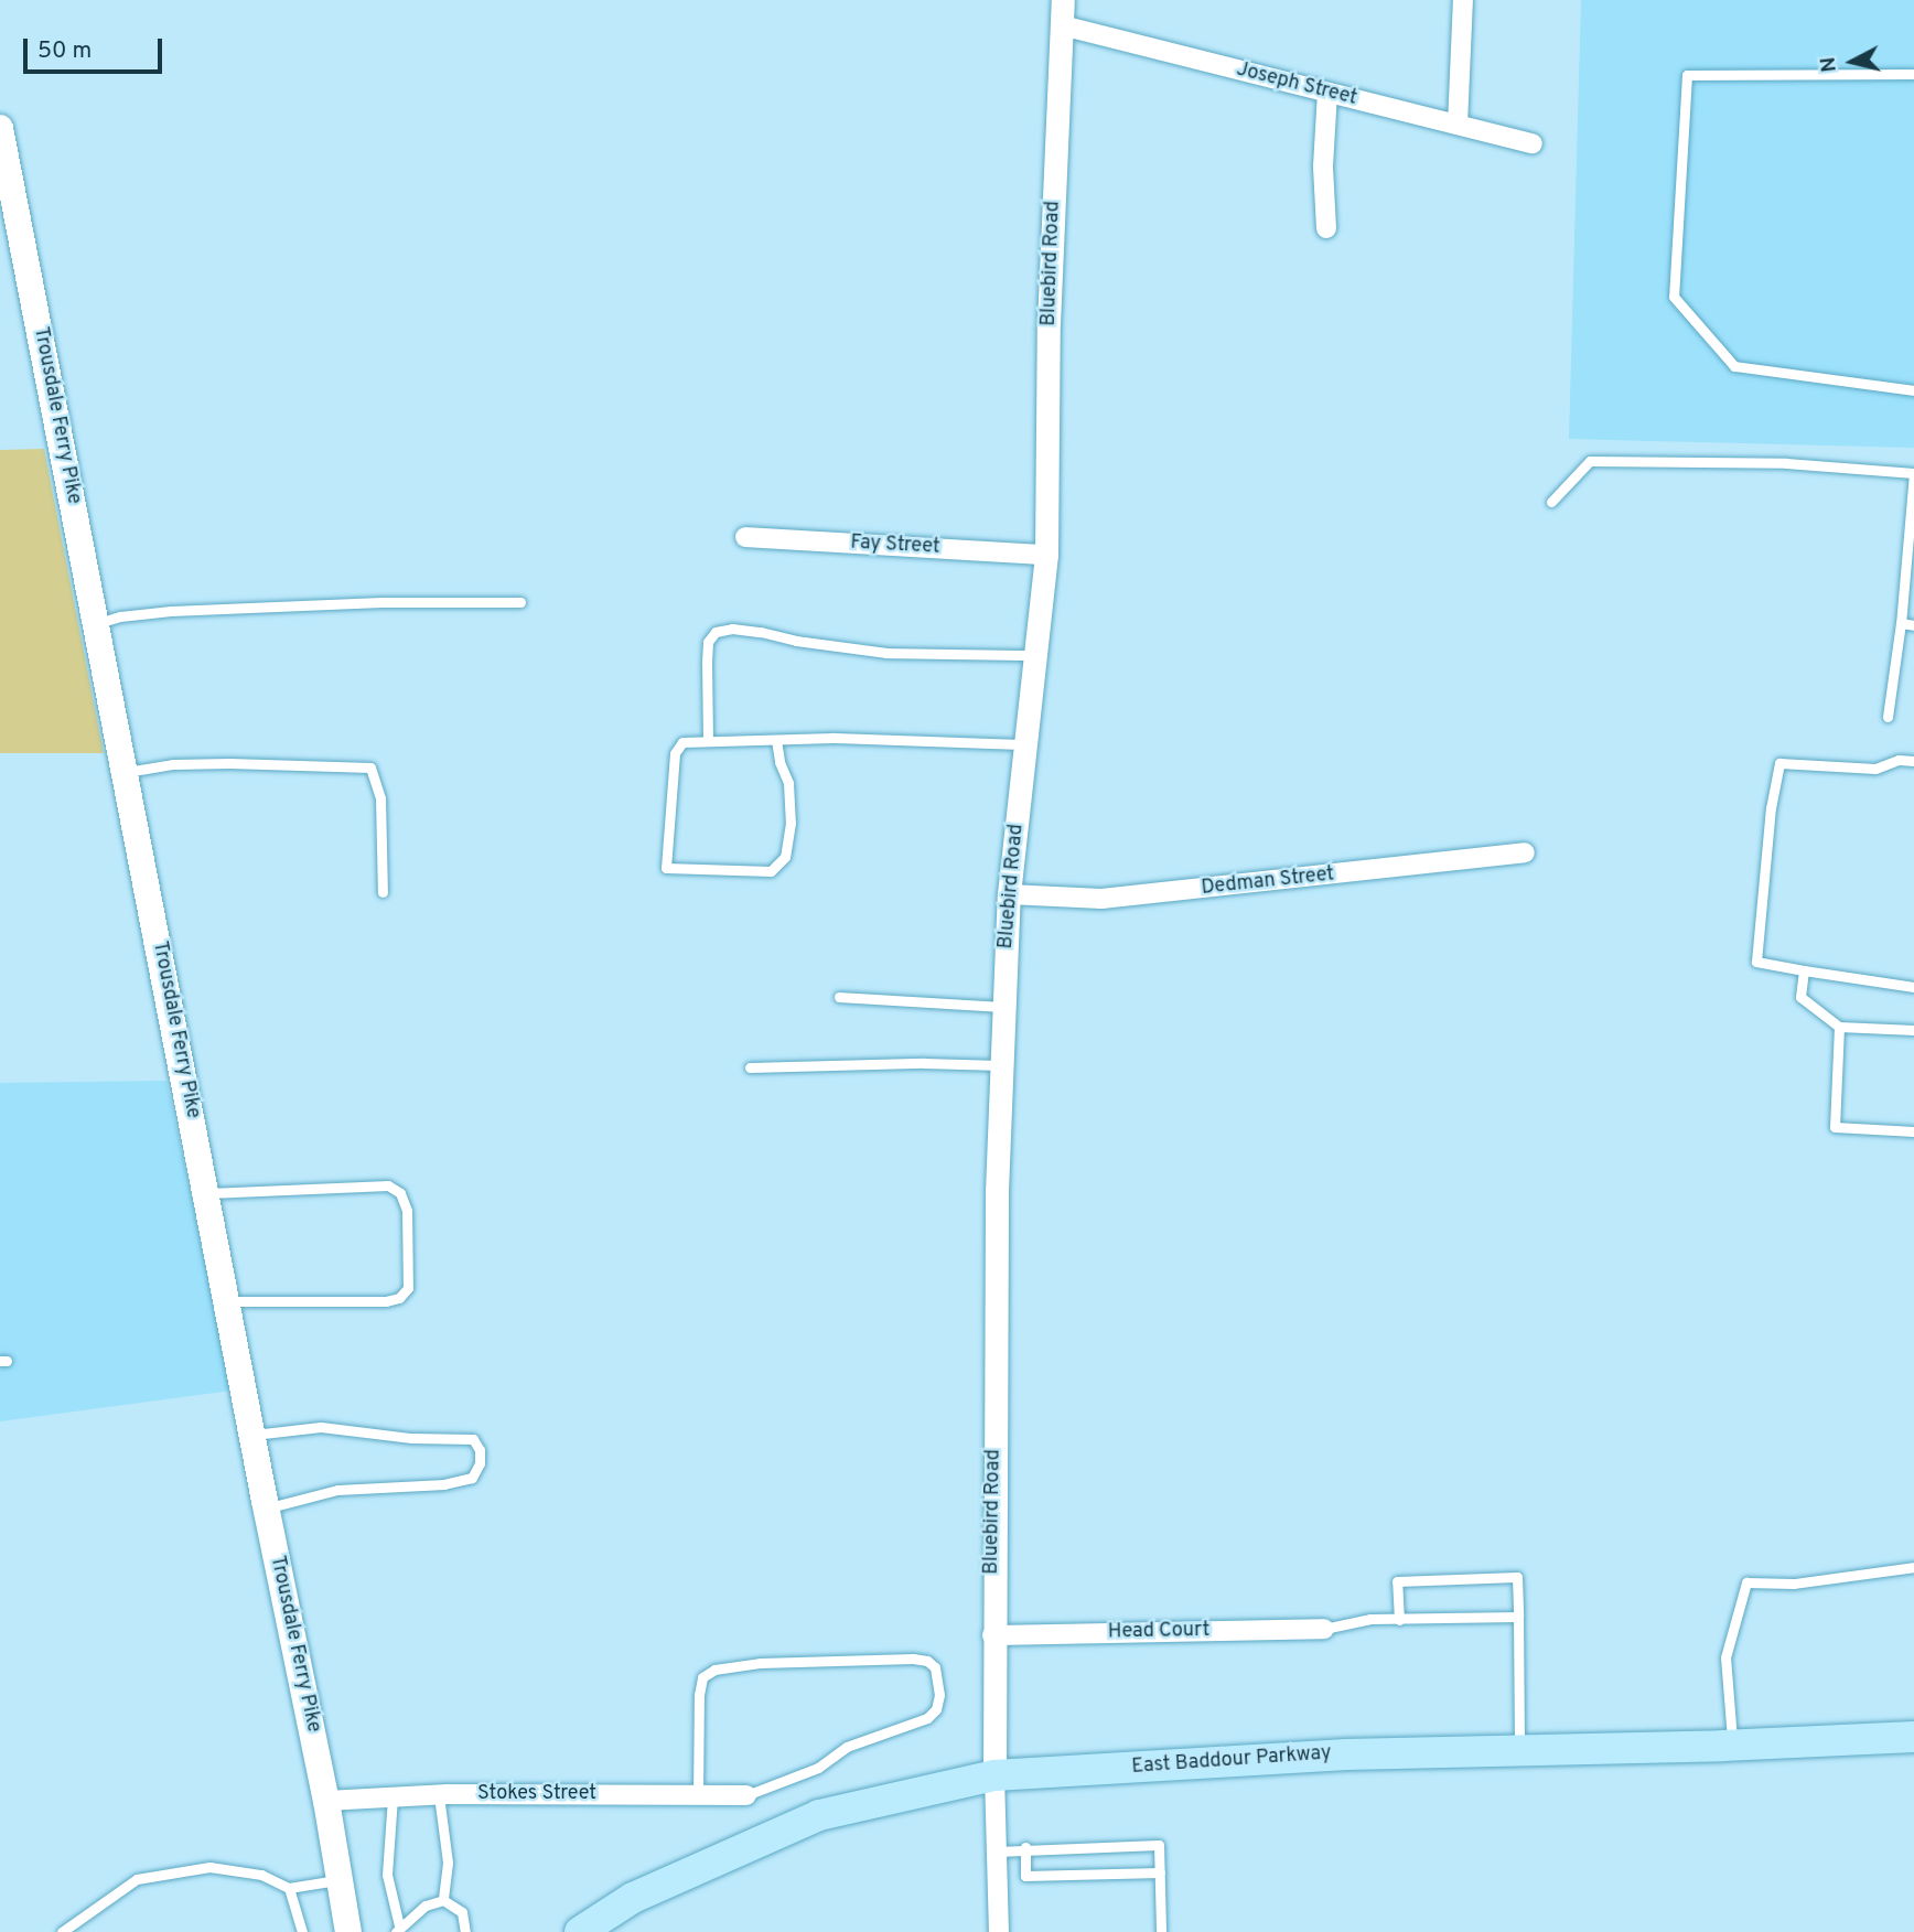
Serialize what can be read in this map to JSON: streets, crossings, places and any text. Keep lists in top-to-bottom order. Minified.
{"streets":{"main road":["Trousdale Ferry Pike","East Baddour Parkway"],"street":["Joseph Street","Bluebird Road","Fay Street","Dedman Street","Head Court","Stokes Street"]},"crossings":[["Joseph Street","Bluebird Road"],["Bluebird Road","Fay Street"],["Bluebird Road","Dedman Street"],["Bluebird Road","Head Court"],["Bluebird Road","East Baddour Parkway"],["Trousdale Ferry Pike","Stokes Street"]],"scale_bar":"50 m","north":"left"}
